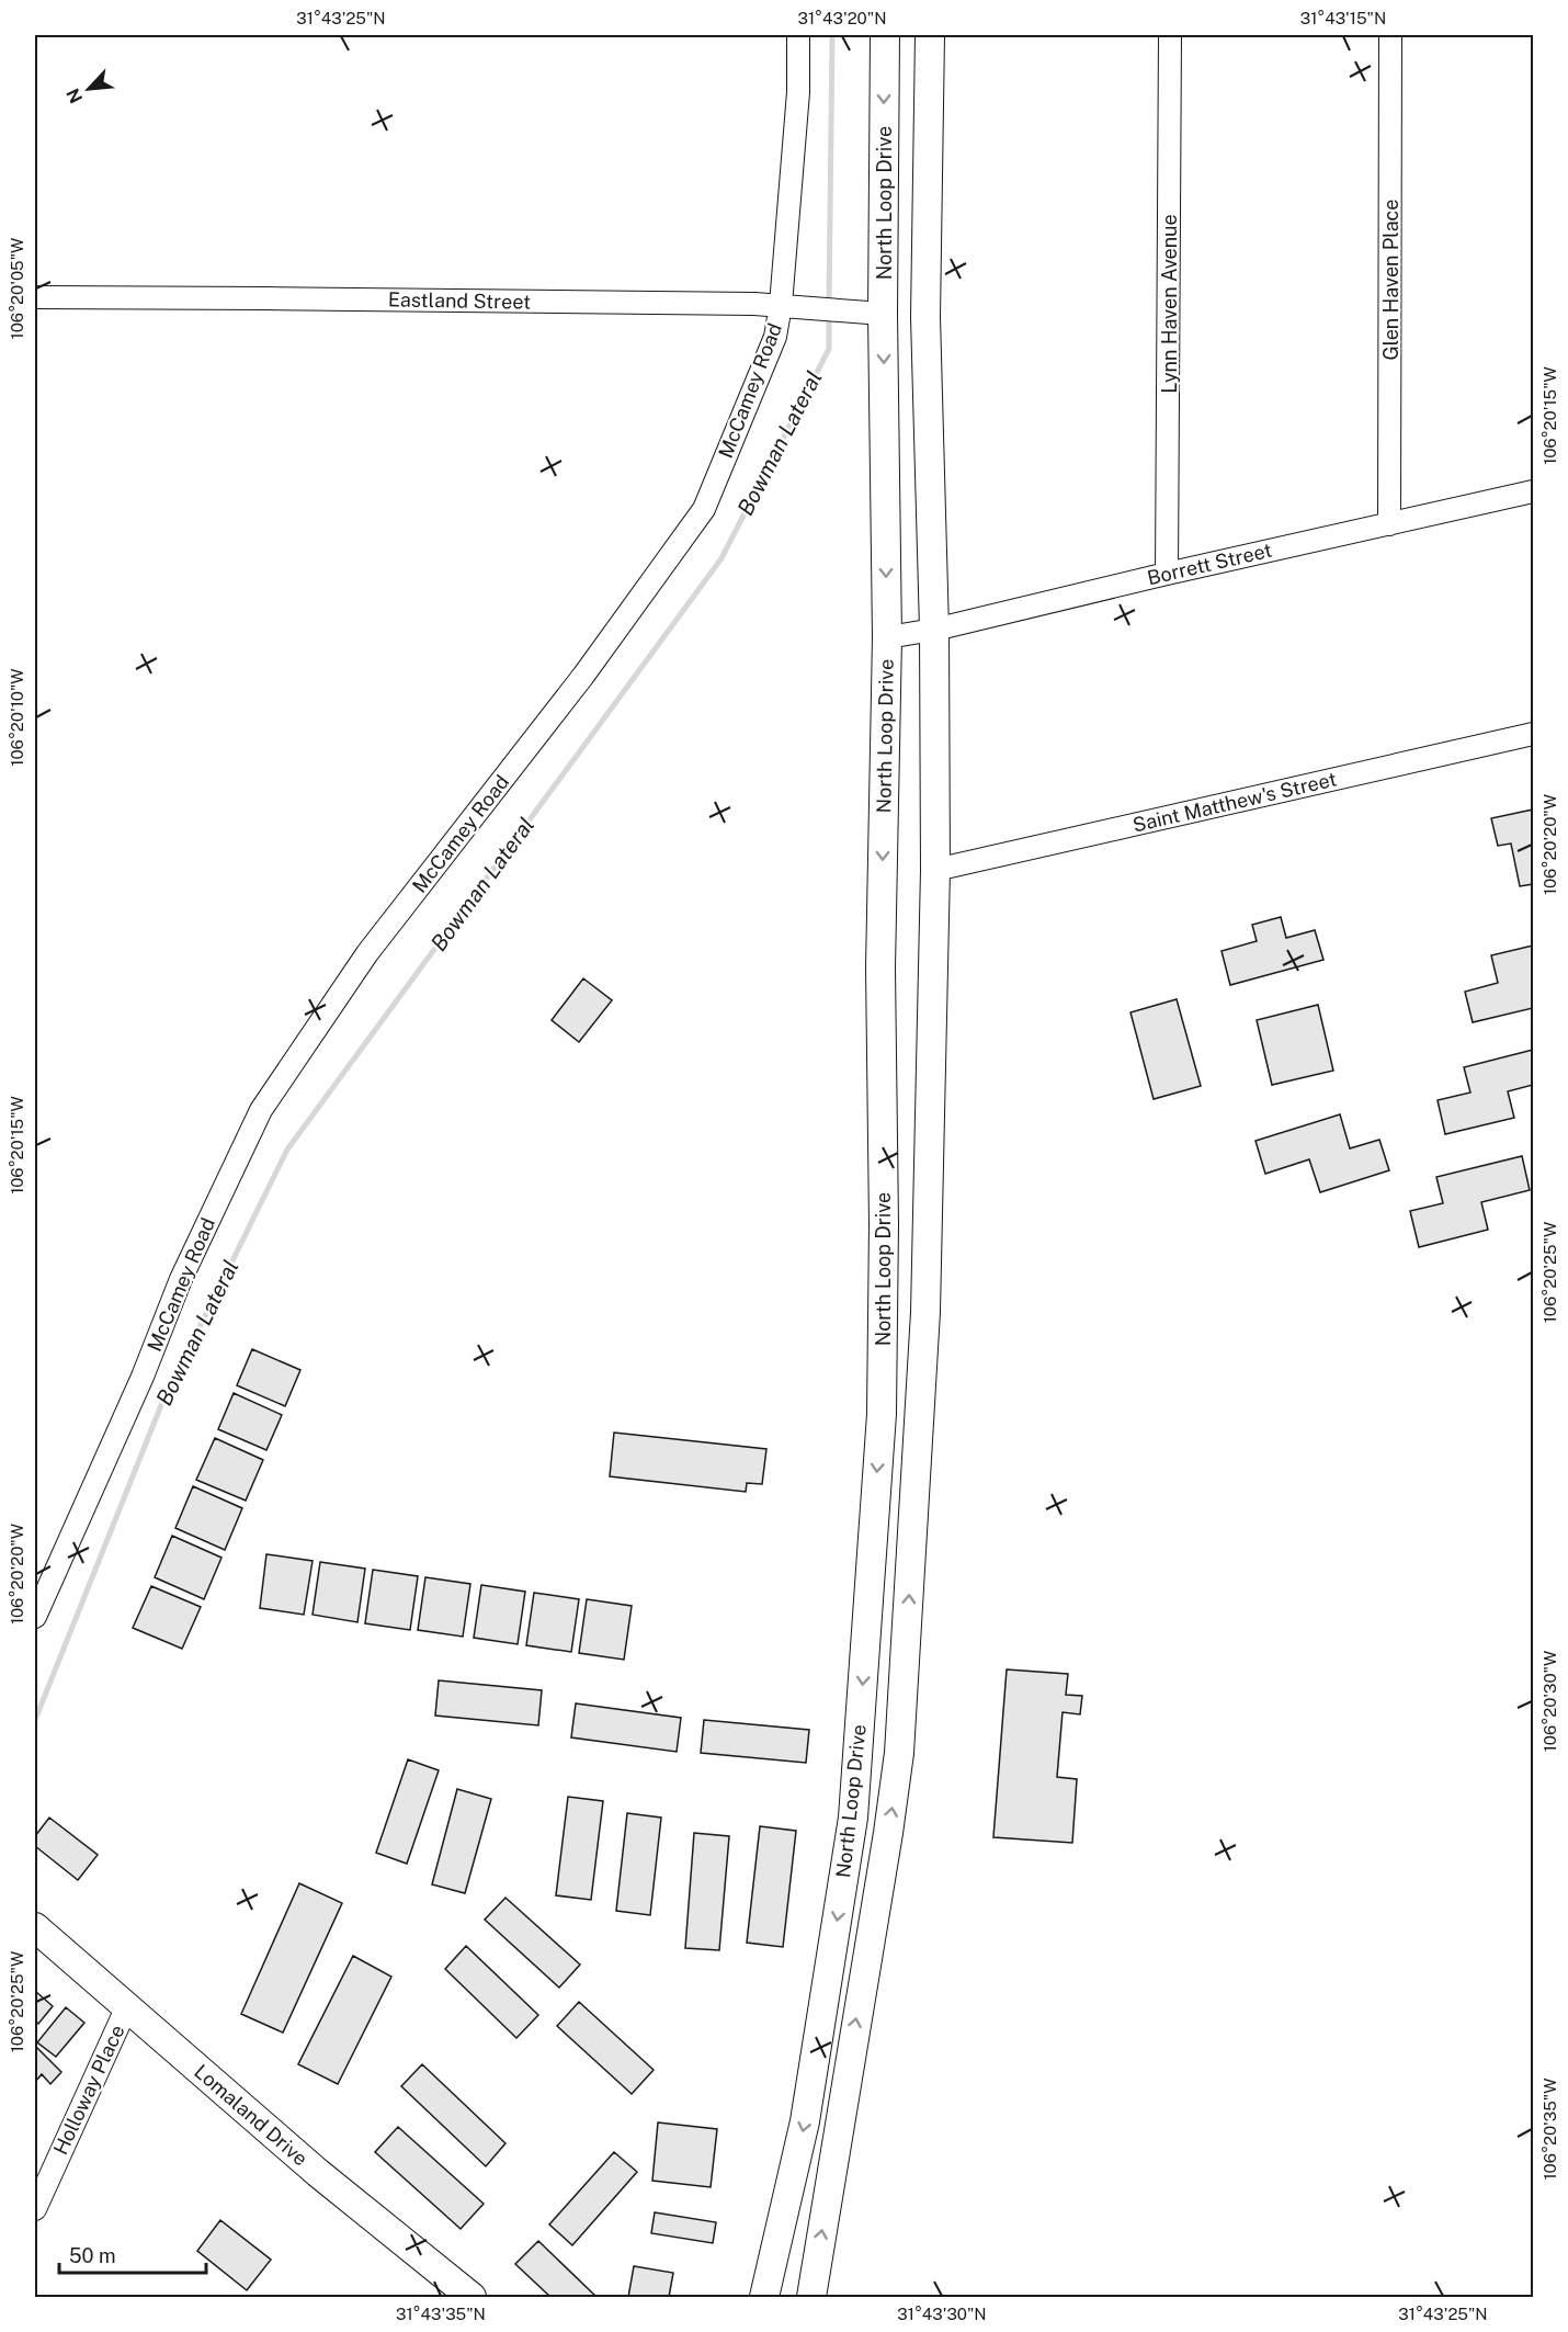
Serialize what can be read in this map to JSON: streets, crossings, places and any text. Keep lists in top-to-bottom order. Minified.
{"streets":{"main road":["North Loop Drive","Lomaland Drive"],"street":["Glen Haven Place","Eastland Street","Lynn Haven Avenue","McCamey Road","Borrett Street","Saint Matthew's Street","Holloway Place"]},"crossings":[["North Loop Drive","Eastland Street"],["North Loop Drive","Borrett Street"],["North Loop Drive","Saint Matthew's Street"],["Glen Haven Place","Borrett Street"],["Eastland Street","McCamey Road"],["Lynn Haven Avenue","Borrett Street"],["Holloway Place","Lomaland Drive"]],"water":["Bowman Lateral"],"scale_bar":"50 m","north":"bottom left","coordinates":["31°43'25\"N","31°43'20\"N","31°43'15\"N","106°20'05\"W","106°20'15\"W","106°20'10\"W","106°20'20\"W","106°20'25\"W","106°20'30\"W","106°20'35\"W","31°43'35\"N","31°43'30\"N"]}
